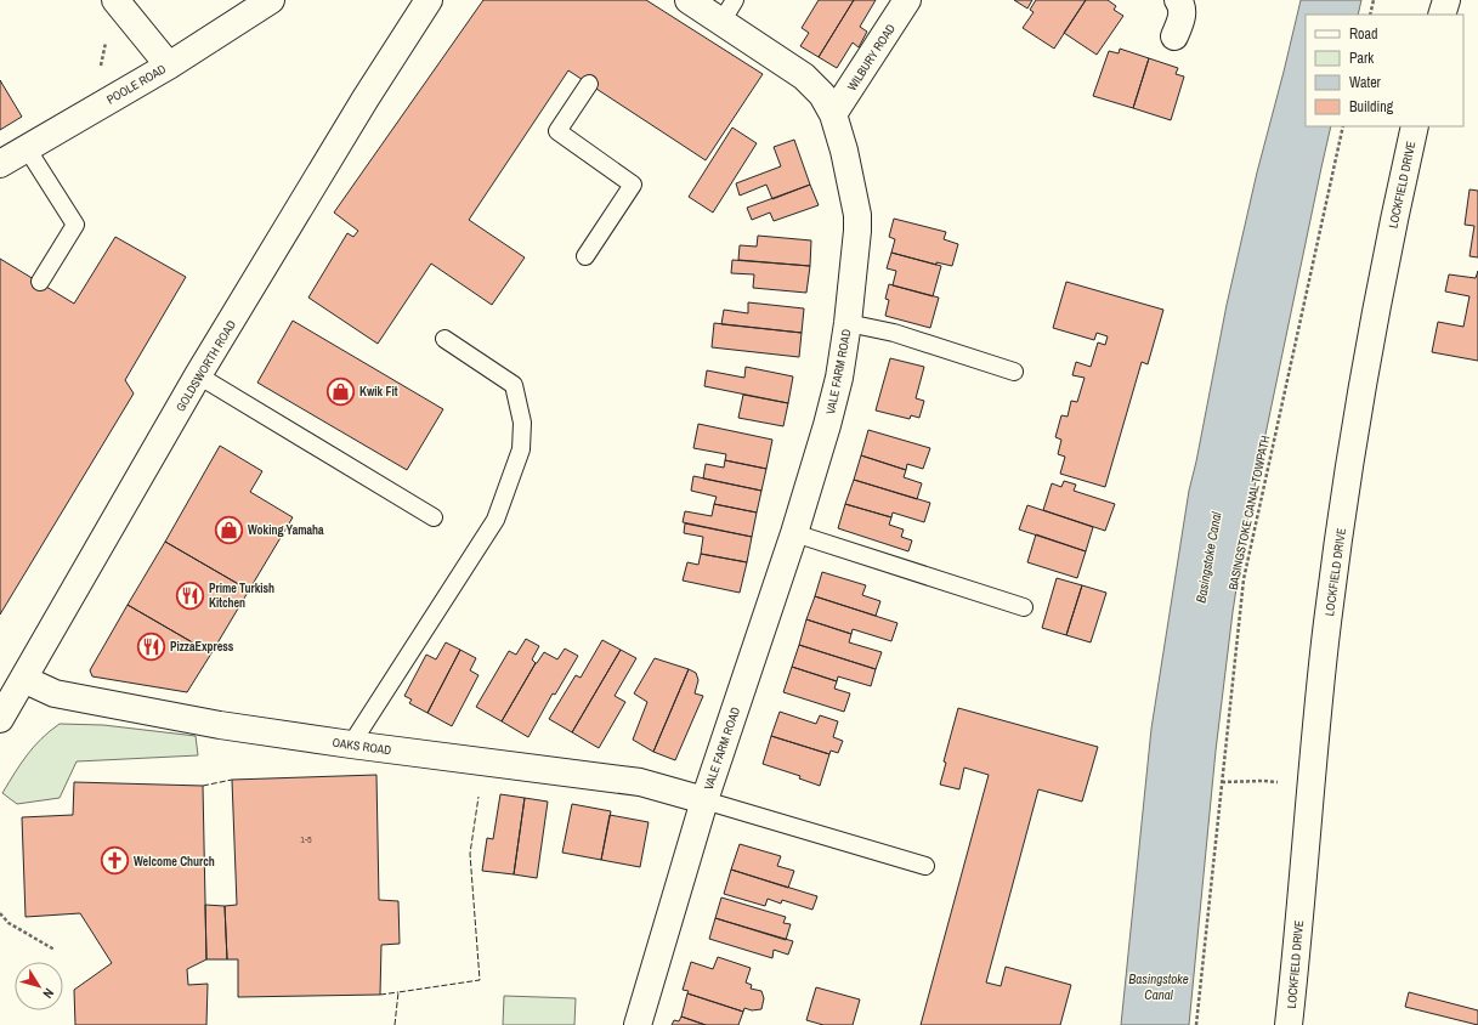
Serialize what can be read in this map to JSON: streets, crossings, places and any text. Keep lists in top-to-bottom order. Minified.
{"streets":{"street":["WILBURY ROAD","POOLE ROAD","LOCKFIELD DRIVE","GOLDSWORTH ROAD","VALE FARM ROAD","OAKS ROAD"],"path":["BASINGSTOKE CANAL TOWPATH"]},"crossings":[["WILBURY ROAD","VALE FARM ROAD"],["GOLDSWORTH ROAD","OAKS ROAD"],["VALE FARM ROAD","OAKS ROAD"]],"water":["Basingstoke Canal"],"places":{"shop":["Kwik Fit","Woking Yamaha"],"restaurant":["Prime Turkish Kitchen","PizzaExpress"],"church":["Welcome Church"]},"house_numbers":["1-5"],"legend":["Road","Park","Water","Building"],"north":"bottom right"}
